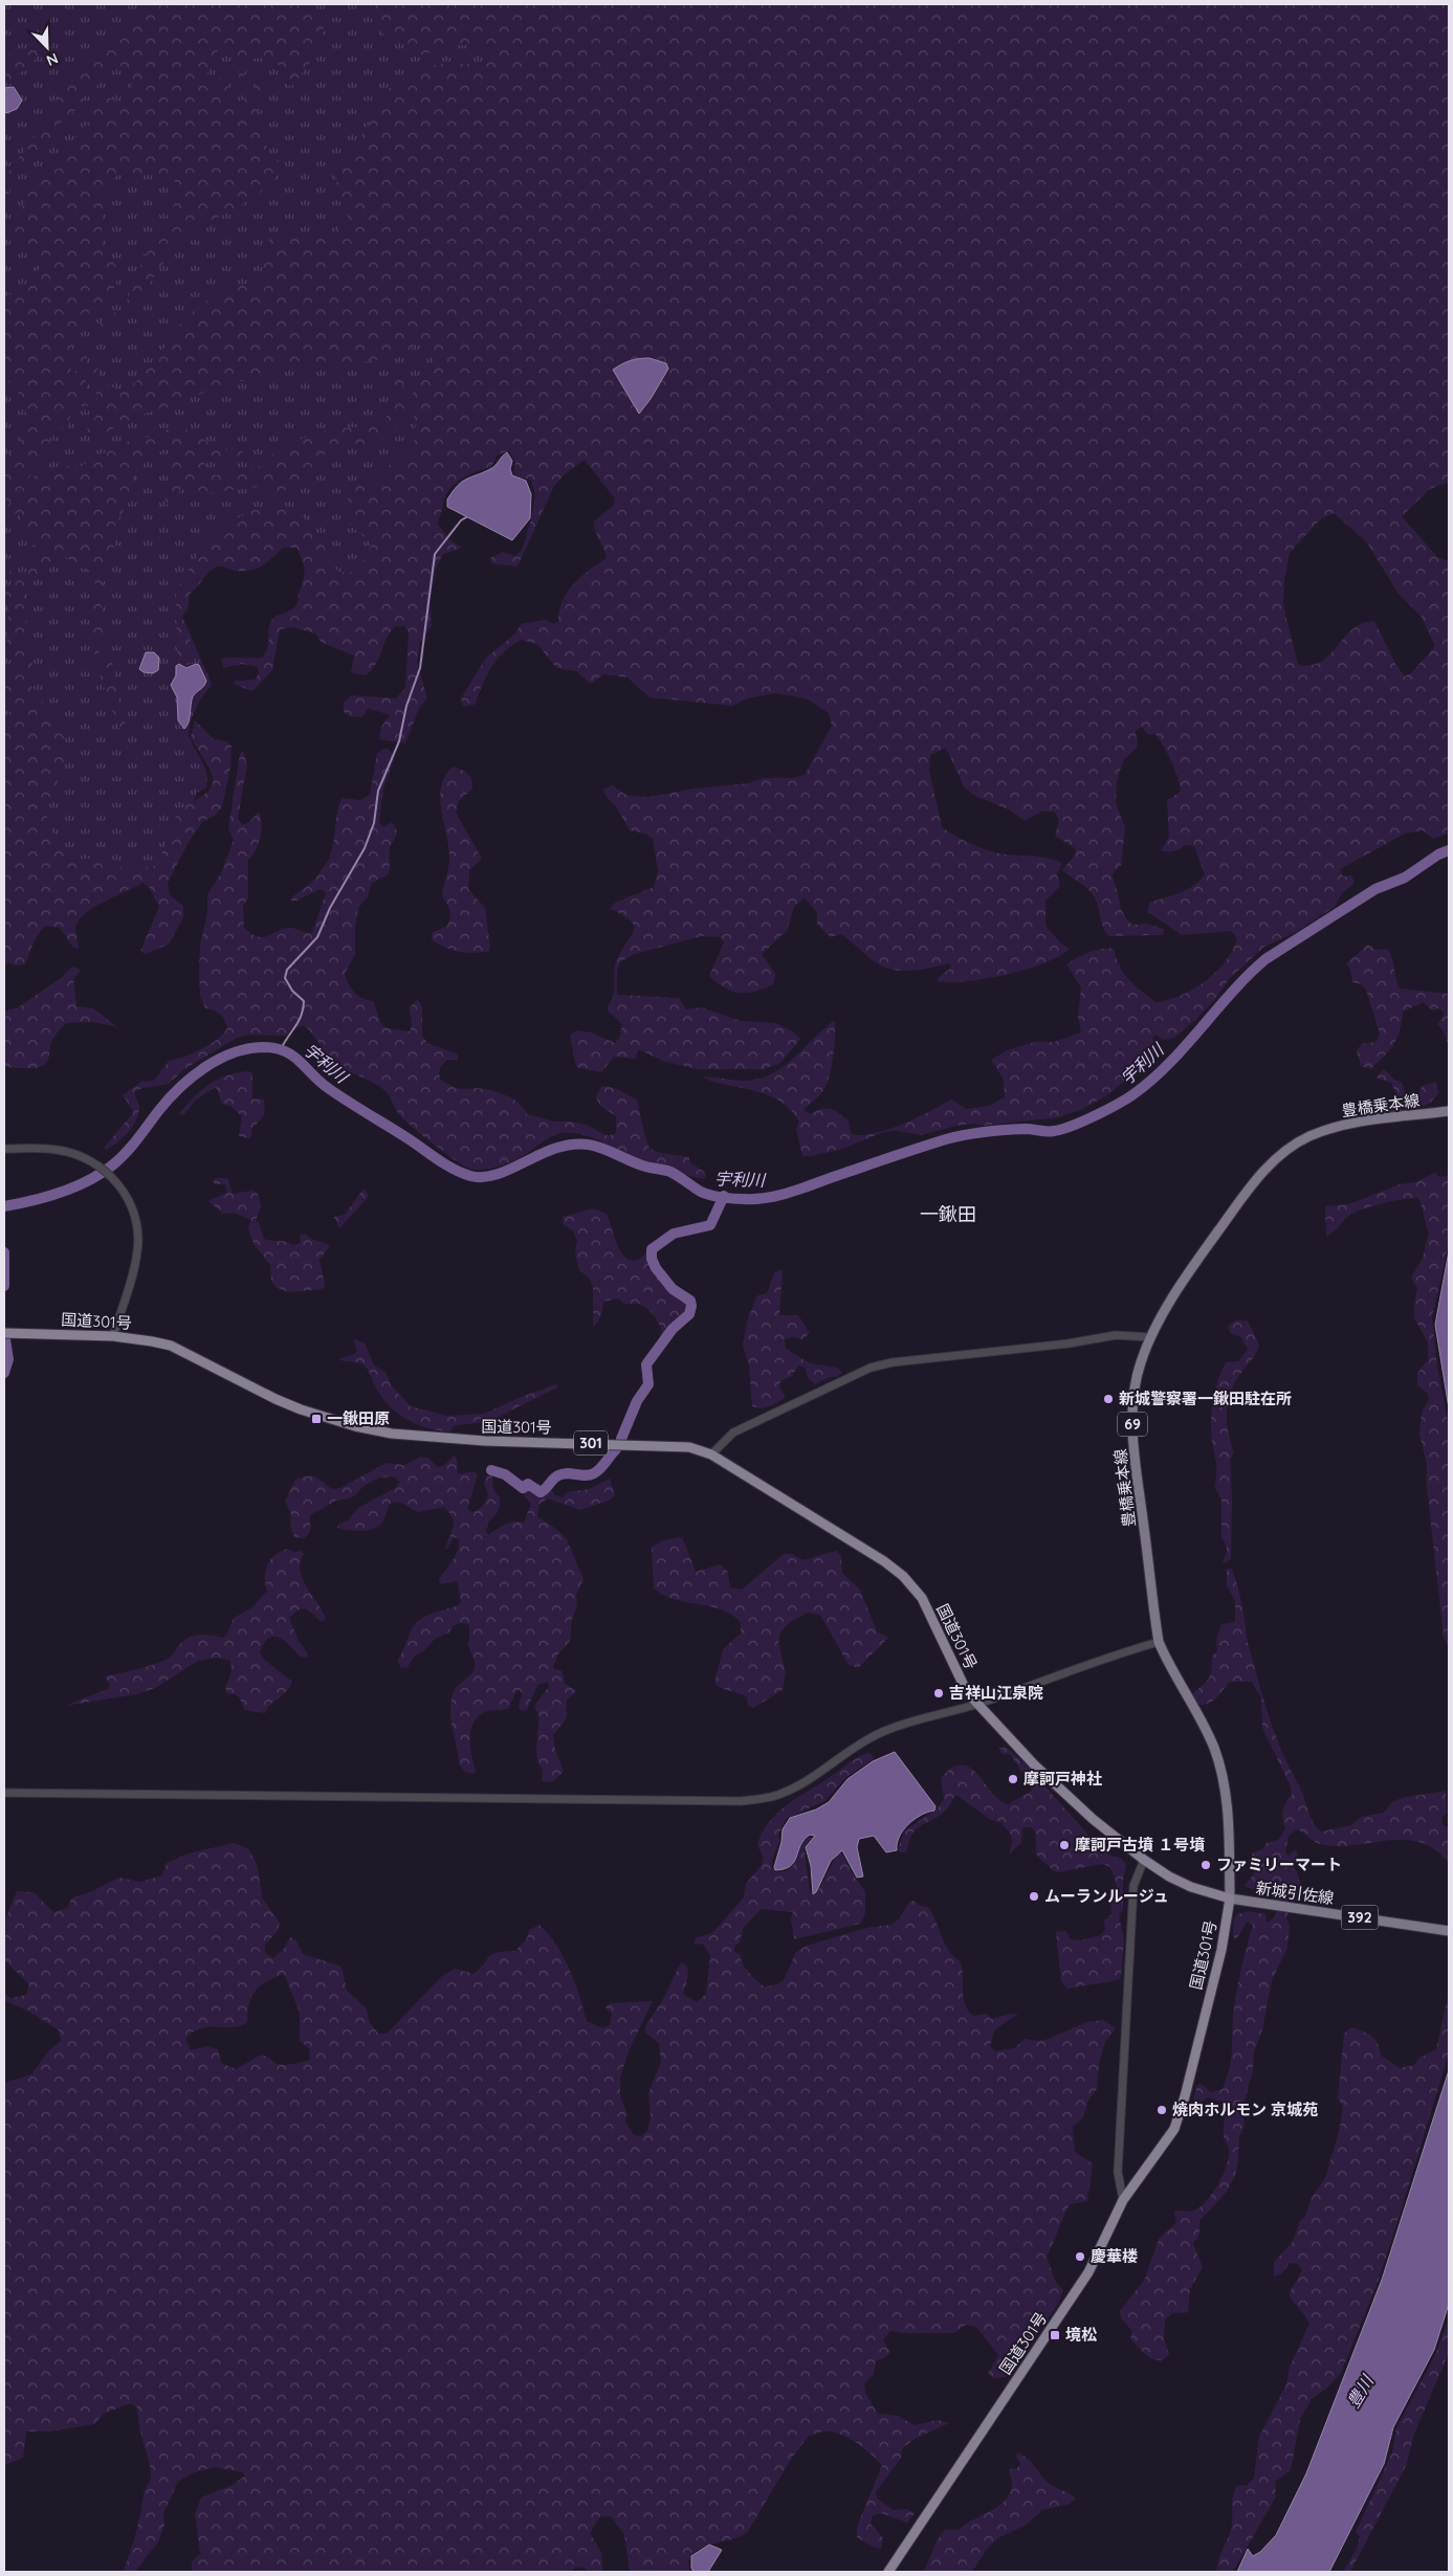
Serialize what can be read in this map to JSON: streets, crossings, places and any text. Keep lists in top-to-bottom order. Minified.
{"streets":{"highway":["国道301号","301"],"main road":["豊橋乗本線","69","新城引佐線","392"]},"crossings":[["豊橋乗本線","国道301号"],["豊橋乗本線","新城引佐線"],["国道301号","新城引佐線"]],"districts":["一鍬田"],"water":["宇利川","豊川"],"places":{"other":["新城警察署一鍬田駐在所","吉祥山江泉院","摩訶戸神社","摩訶戸古墳 １号墳","ファミリーマート","ムーランルージュ","焼肉ホルモン 京城苑","慶華楼"],"transit":["一鍬田原","境松"]},"north":"bottom right"}
